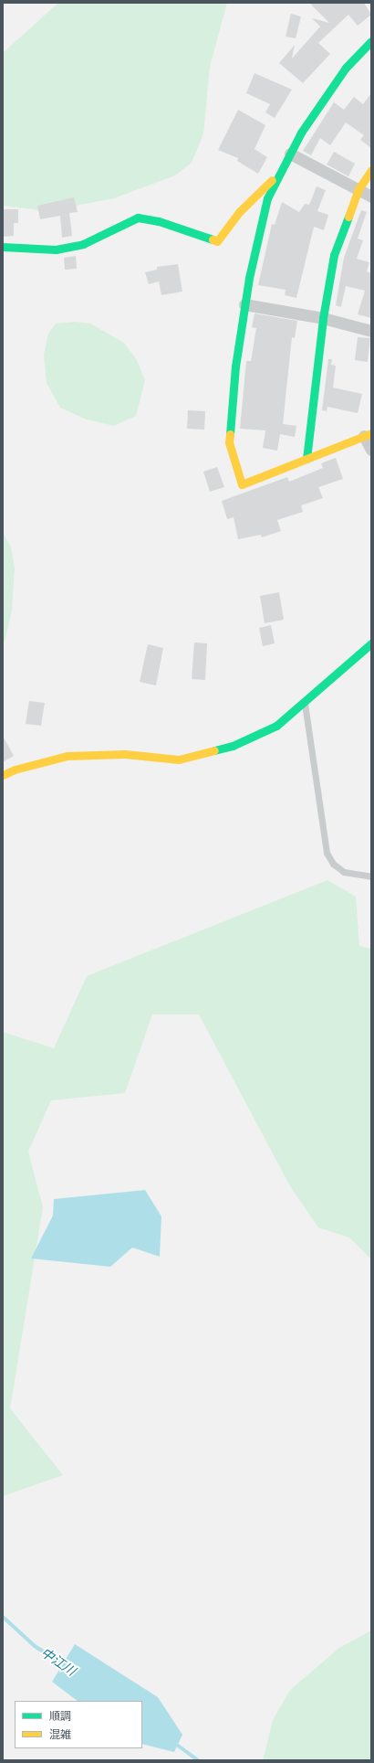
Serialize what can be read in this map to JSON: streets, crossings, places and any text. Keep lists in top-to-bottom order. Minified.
{"water":["中江川"],"legend":["順調","混雑"]}
